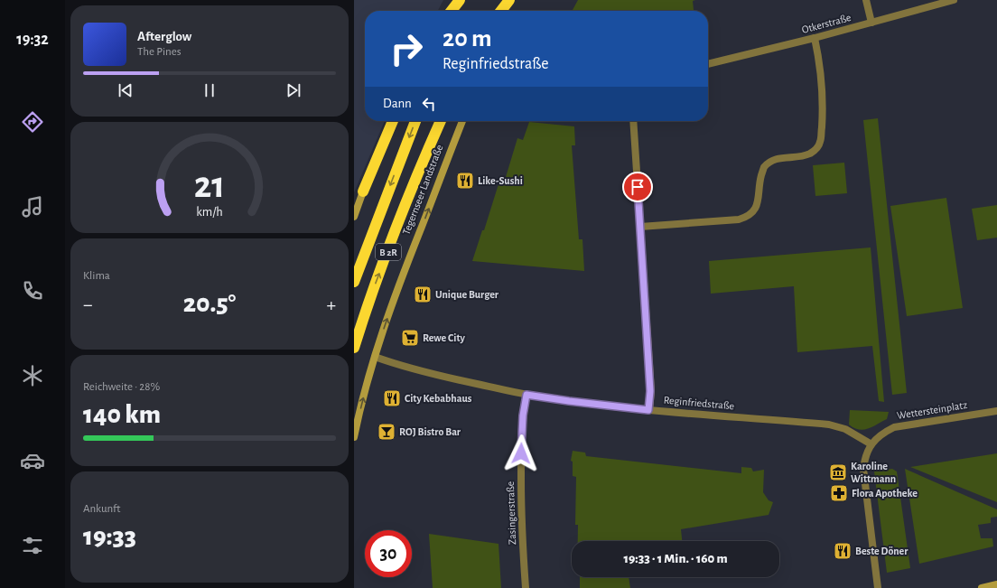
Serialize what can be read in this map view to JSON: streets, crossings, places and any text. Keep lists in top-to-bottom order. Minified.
{"streets":{"highway":["Tegernseer Landstraße","B 2R"],"street":["Otkerstraße","Reginfriedstraße","Wettersteinplatz","Zasingerstraße"]},"crossings":[["Tegernseer Landstraße","Reginfriedstraße"],["Reginfriedstraße","Wettersteinplatz"],["Reginfriedstraße","Zasingerstraße"]],"places":{"restaurant":["Like-Sushi","Unique Burger","City Kebabhaus","Beste Döner"],"supermarket":["Rewe City"],"bar":["ROJ Bistro Bar"],"museum":["Karoline Wittmann"],"pharmacy":["Flora Apotheke"]},"page":{"tabs":"19:32","turn":["20 m","Reginfriedstraße"],"song":["Afterglow","The Pines"],"then":"Dann","tile":["Klima",["Reichweite · 28%","140 km"],["Ankunft","19:33"]],"heat":["−","20.5°","+"],"limit":"30","trip":"19:33 · 1 Min. · 160 m","gauge":["21","km/h"]}}
